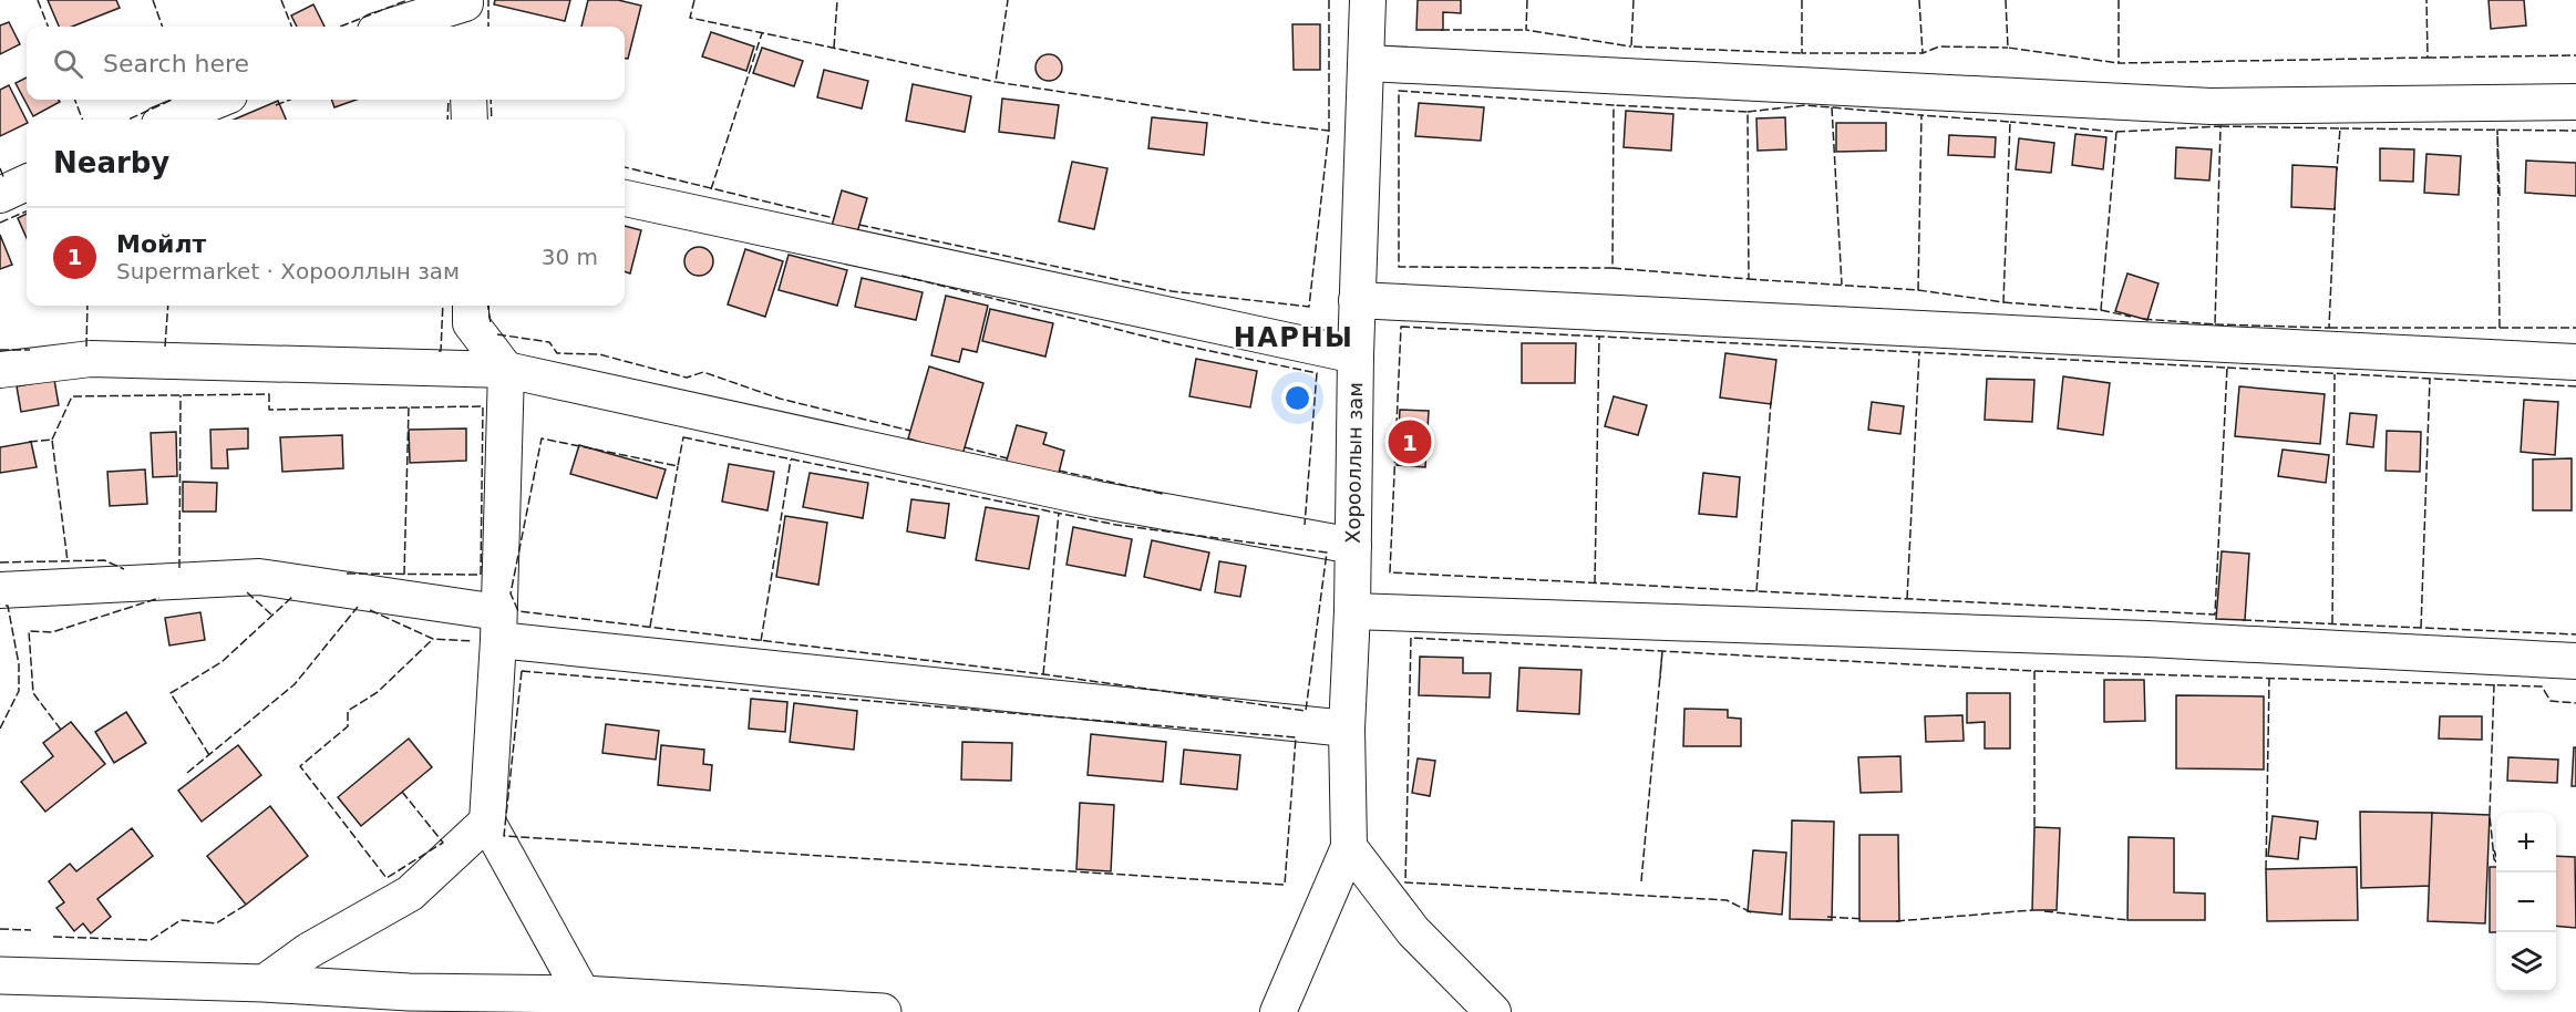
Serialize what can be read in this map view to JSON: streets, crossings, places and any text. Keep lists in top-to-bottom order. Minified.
{"streets":{"street":["Хорооллын зам"]},"districts":["НАРНЫ"],"page":{"search":"Search here","heading":"Nearby","list":[{"mark":"1","name":"Мойлт","note":"Supermarket · Хорооллын зам","value":"30 m"}],"pins":"1","map_buttons":["+","−"]}}
